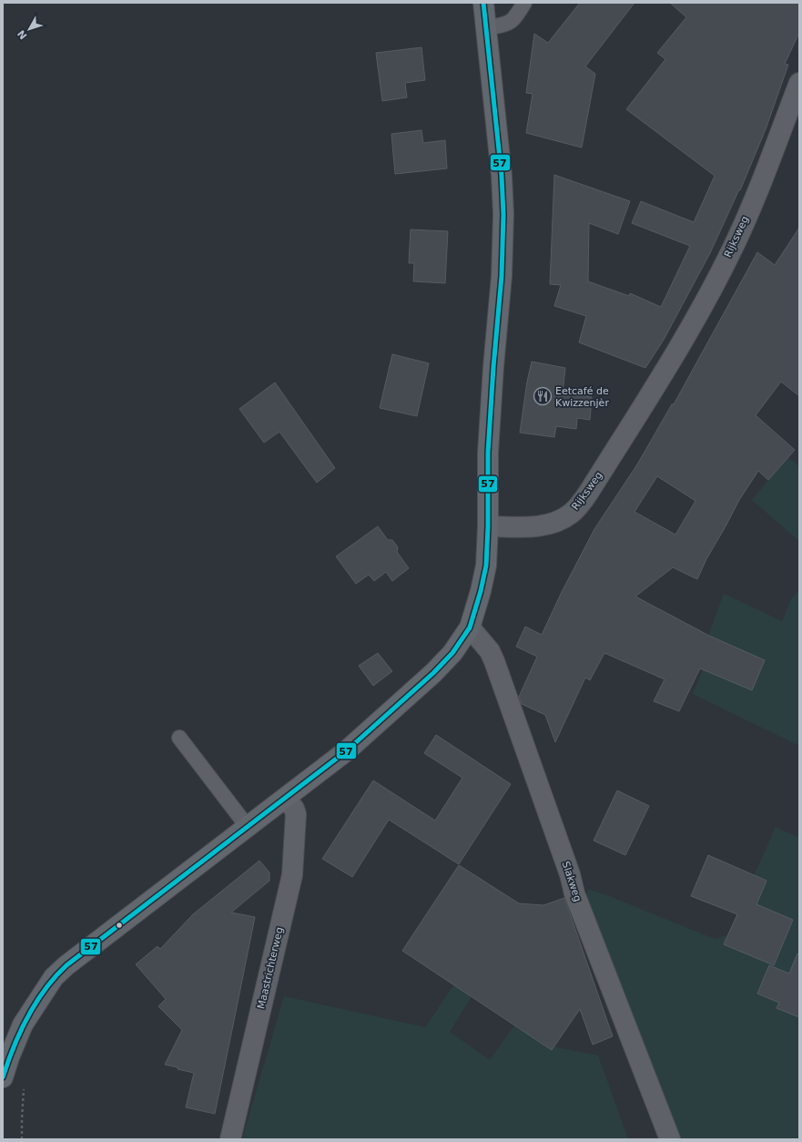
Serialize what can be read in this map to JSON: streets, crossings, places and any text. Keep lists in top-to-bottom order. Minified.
{"streets":{"street":["Rijksweg","Slakweg","Maastrichterweg"]},"places":{"restaurant":["Eetcafé de Kwizzenjèr"]},"lines":["transit line 57"],"north":"bottom left"}
